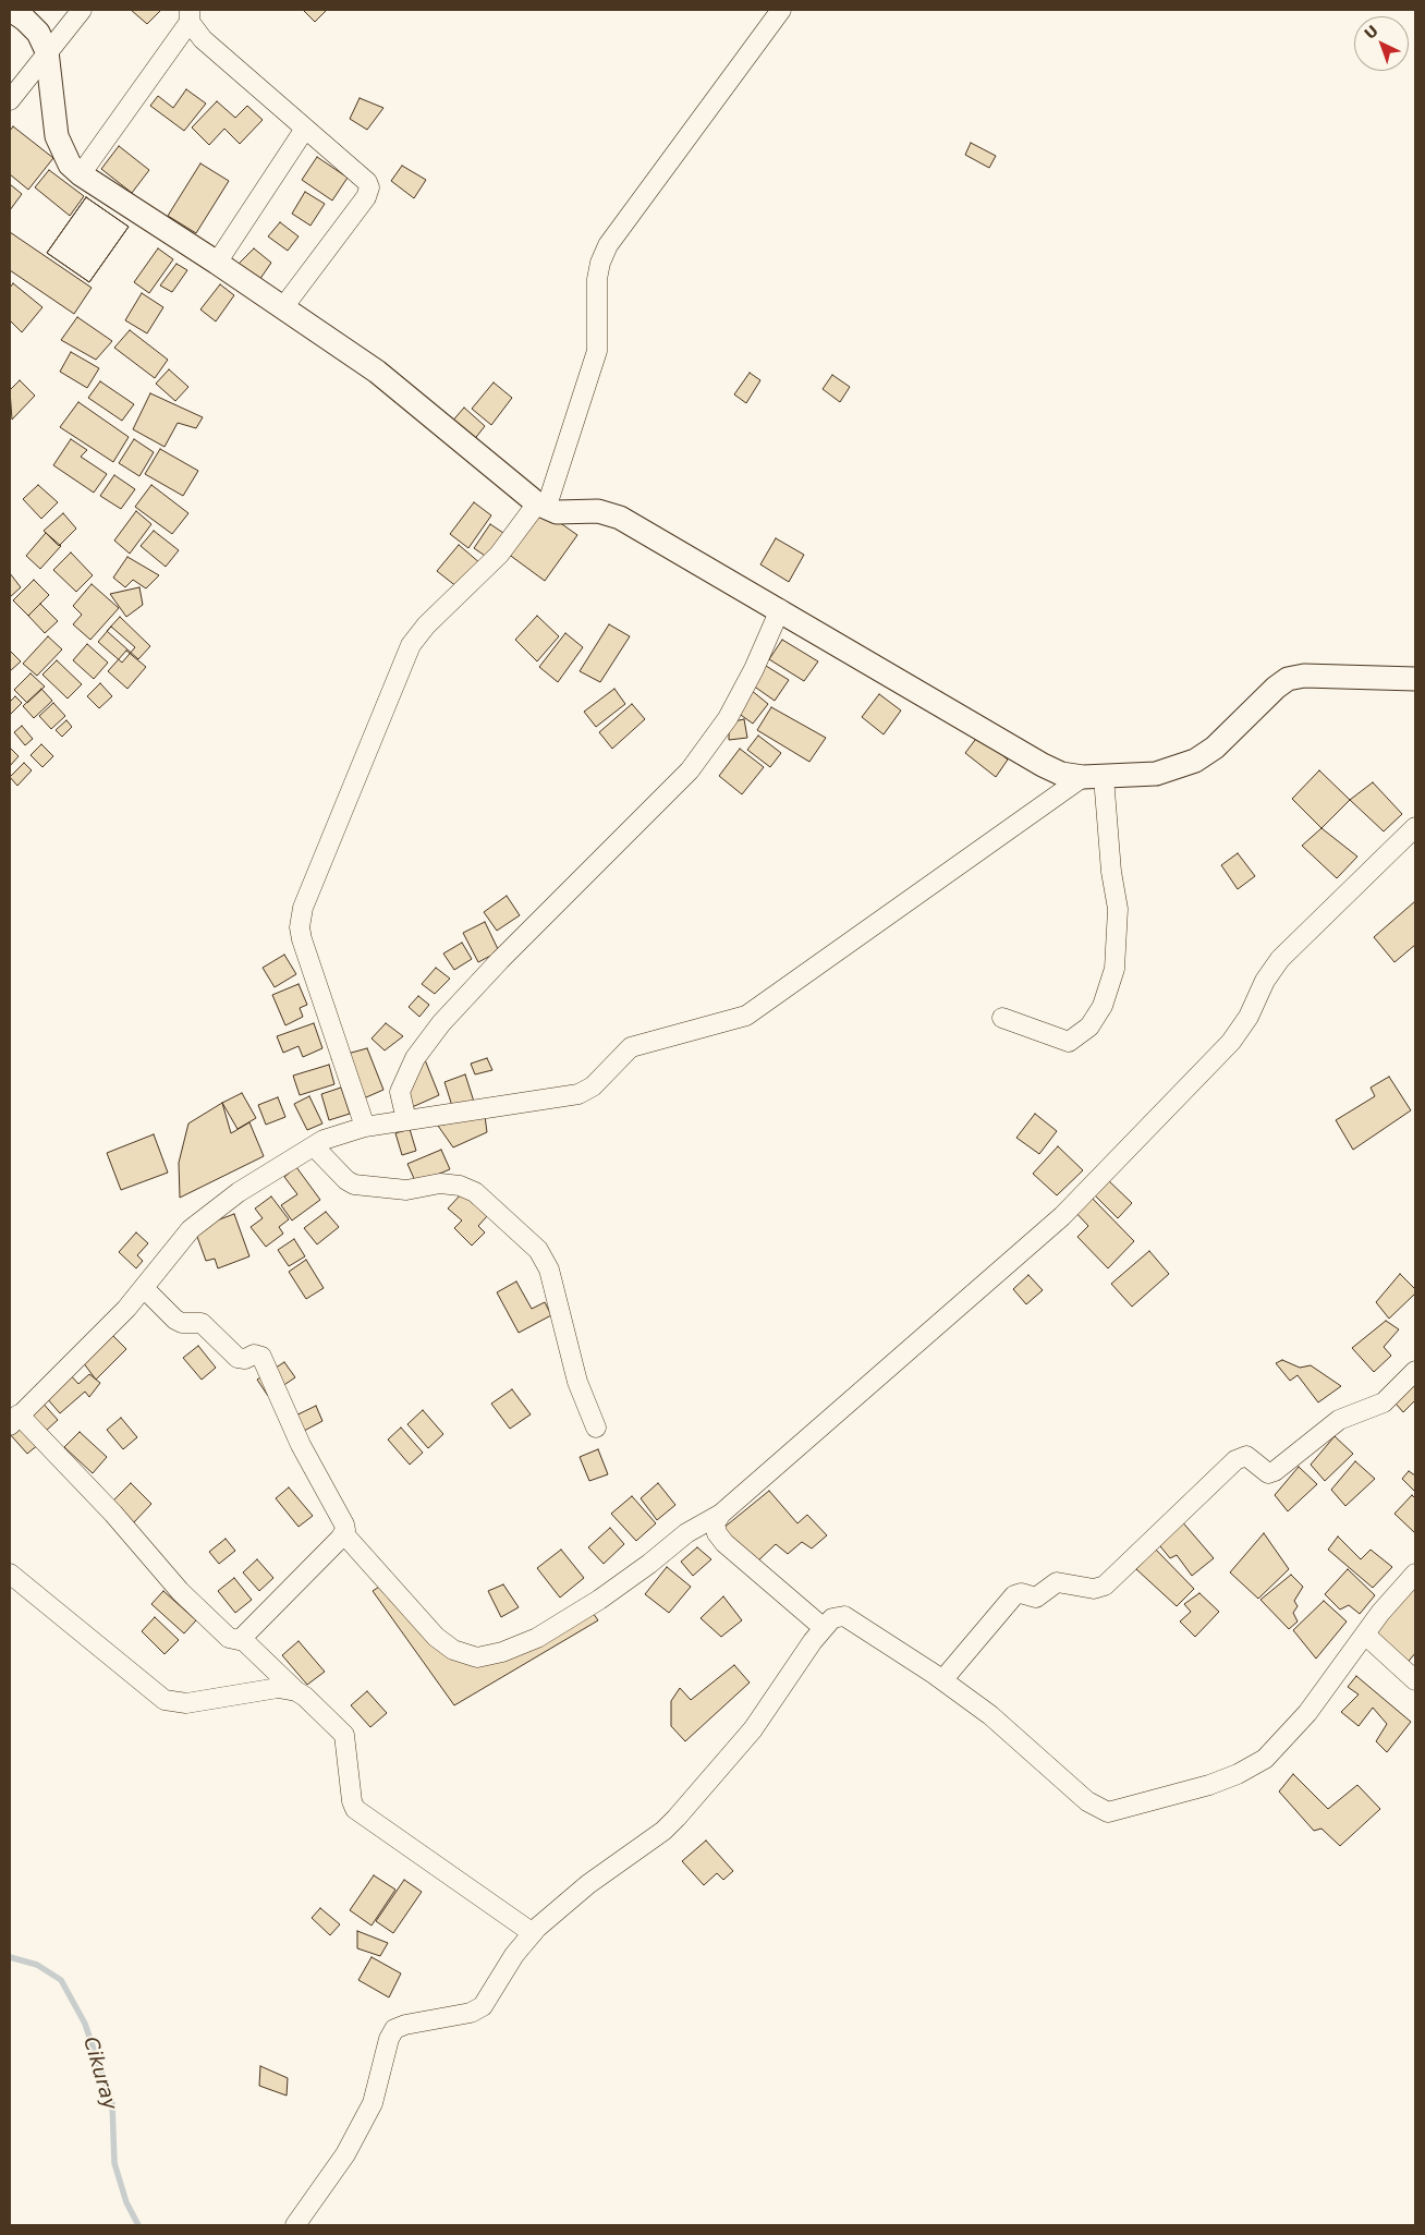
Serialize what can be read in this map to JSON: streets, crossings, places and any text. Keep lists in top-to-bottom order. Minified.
{"water":["Cikuray"],"north":"top left"}
